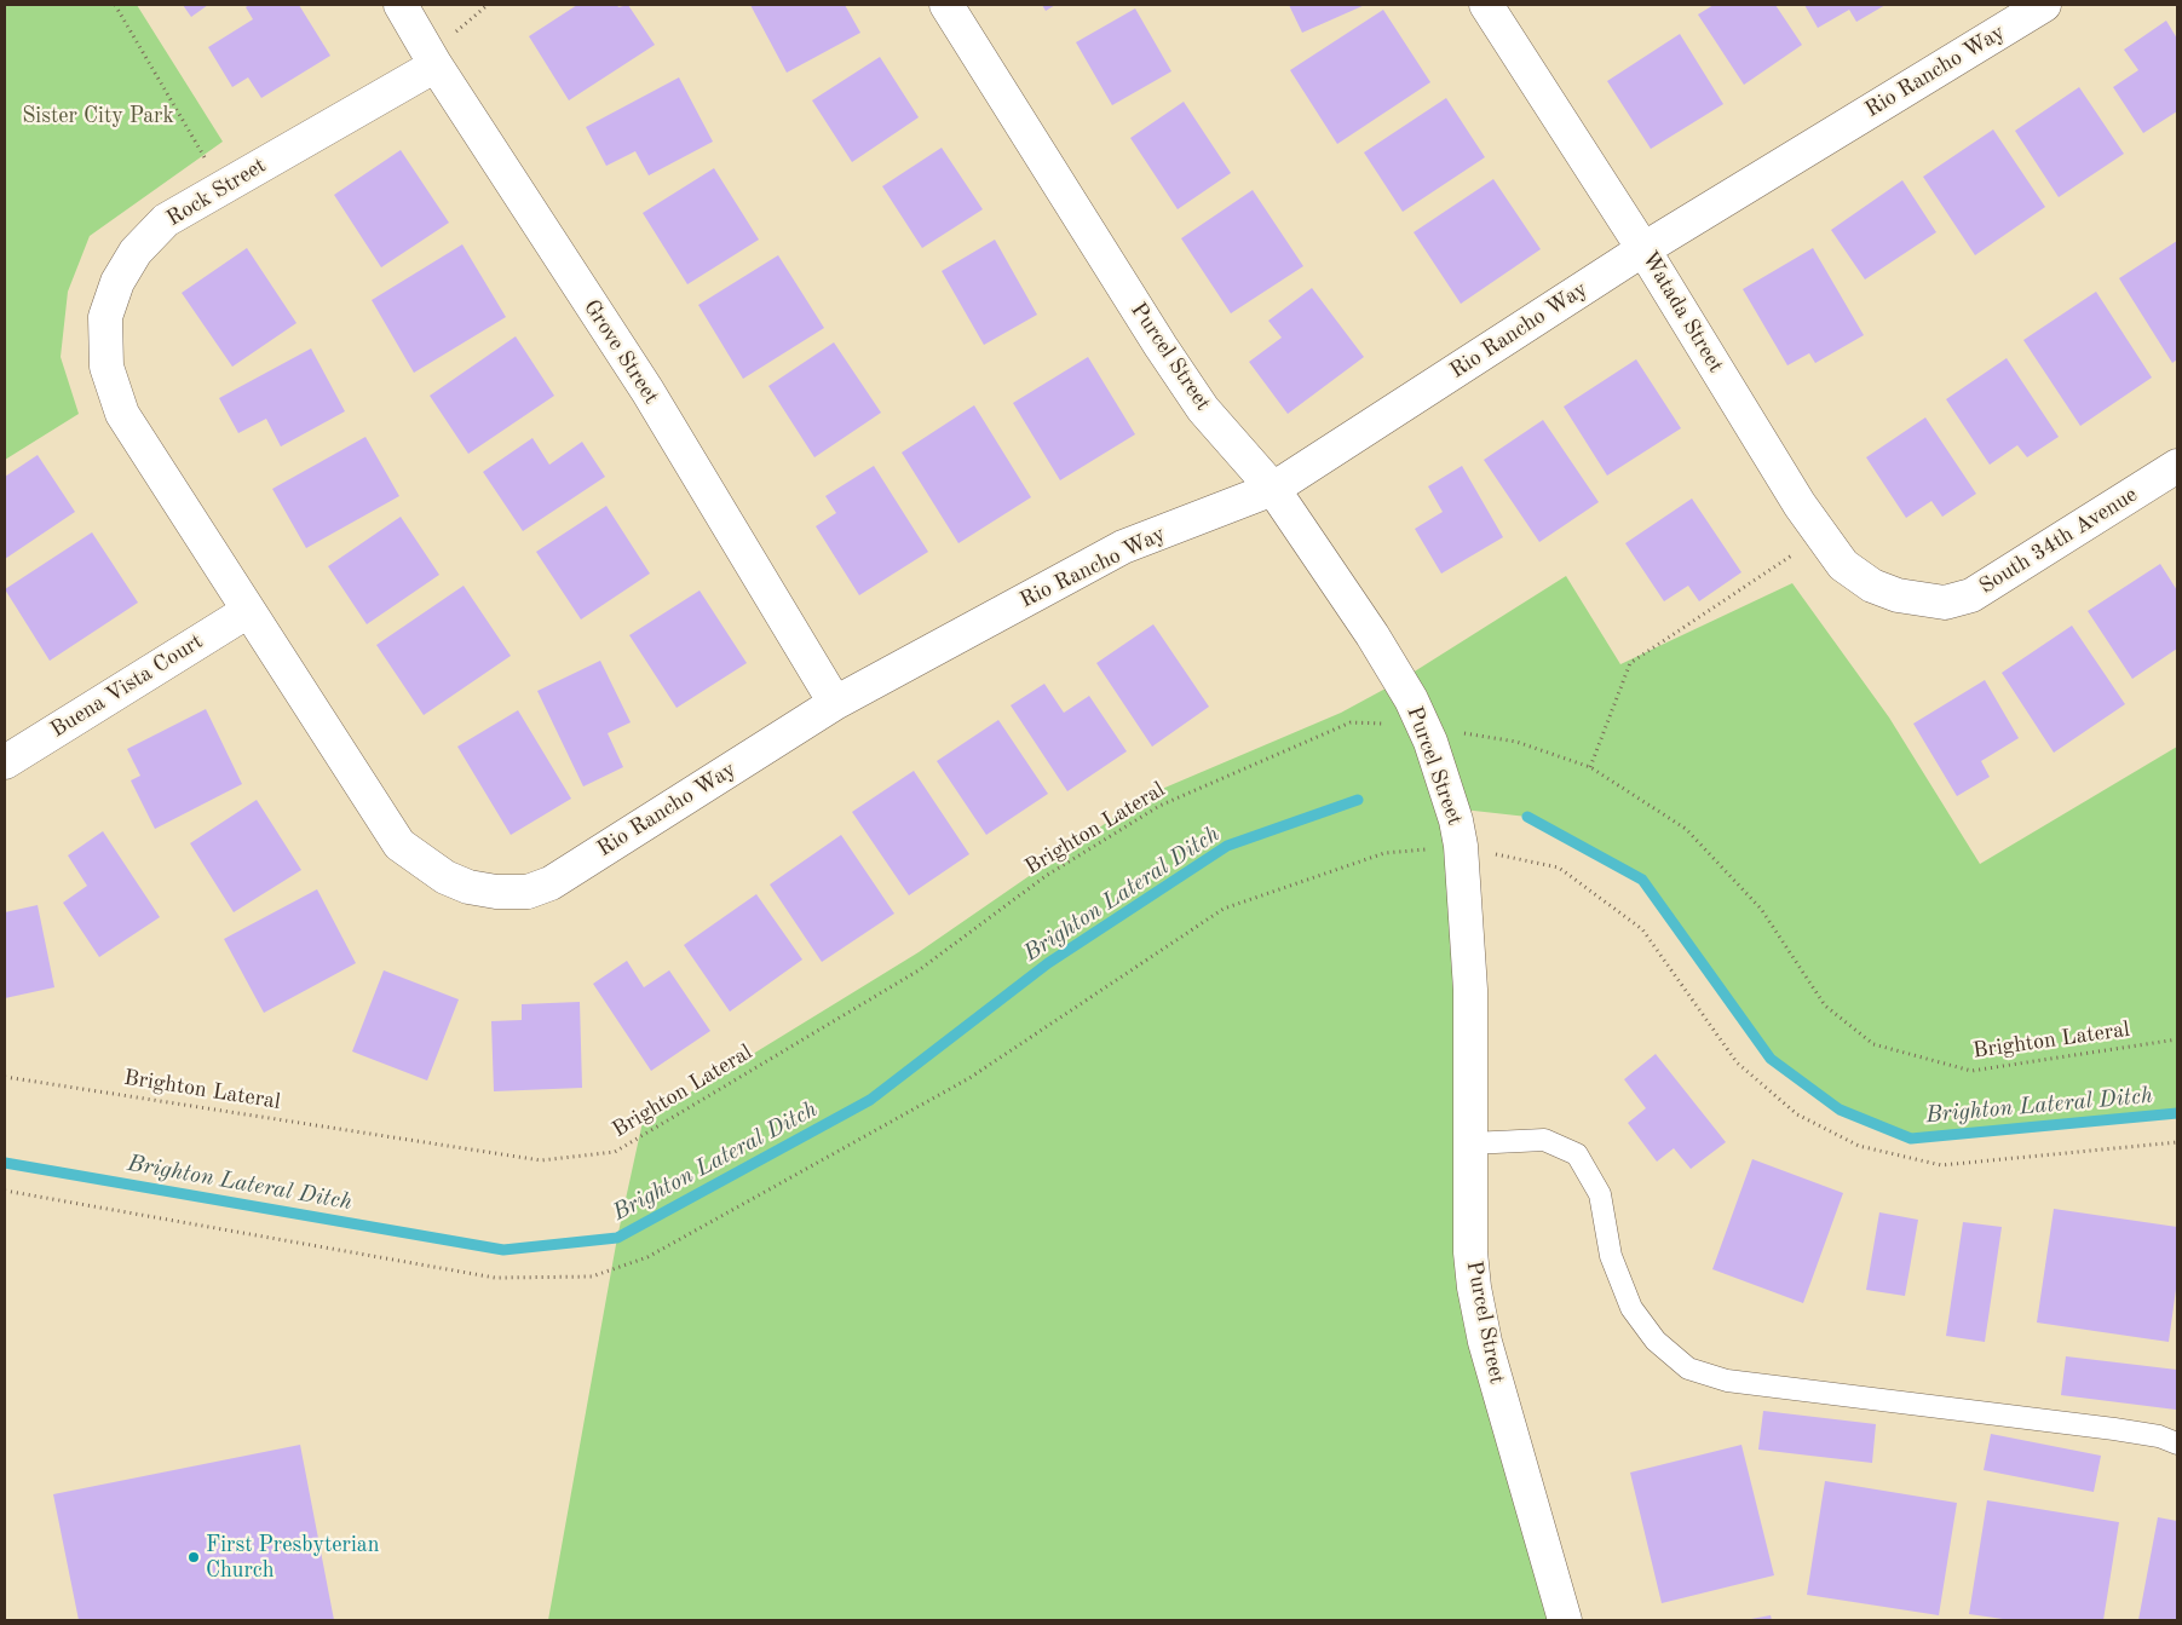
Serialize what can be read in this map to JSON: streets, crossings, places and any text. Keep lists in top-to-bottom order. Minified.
{"streets":{"street":["Rio Rancho Way","Rock Street","Watada Street","Grove Street","Purcel Street","South 34th Avenue","Buena Vista Court"],"path":["Brighton Lateral"]},"crossings":[["Rio Rancho Way","Rock Street"],["Rio Rancho Way","Watada Street"],["Rio Rancho Way","Grove Street"],["Rio Rancho Way","Purcel Street"],["Rio Rancho Way","Buena Vista Court"],["Rock Street","Grove Street"],["Rock Street","Buena Vista Court"],["Watada Street","South 34th Avenue"],["Purcel Street","Brighton Lateral"]],"water":["Brighton Lateral Ditch"],"parks":["Sister City Park"],"places":["First Presbyterian Church"]}
